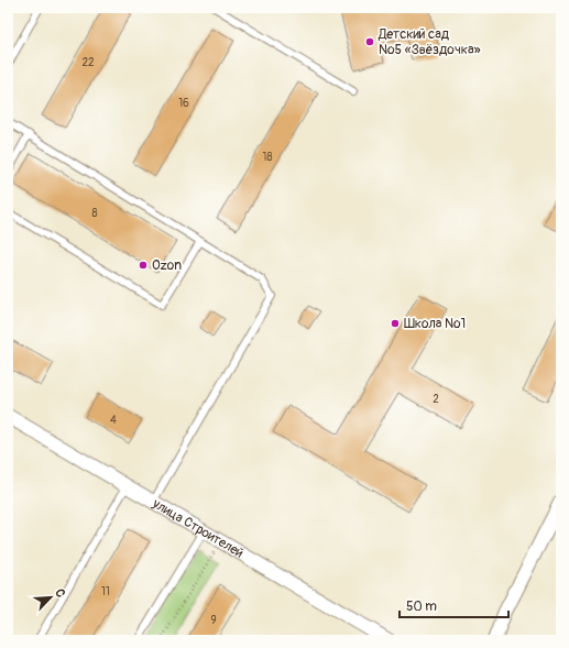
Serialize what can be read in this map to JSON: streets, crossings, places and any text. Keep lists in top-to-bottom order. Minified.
{"streets":{"street":["улица Строителей"]},"places":["Детский сад №5 «Звёздочка»","Ozon","Школа №1"],"house_numbers":["22","16","18","8","2","4","11","9"],"scale_bar":"50 m","north":"top right"}
